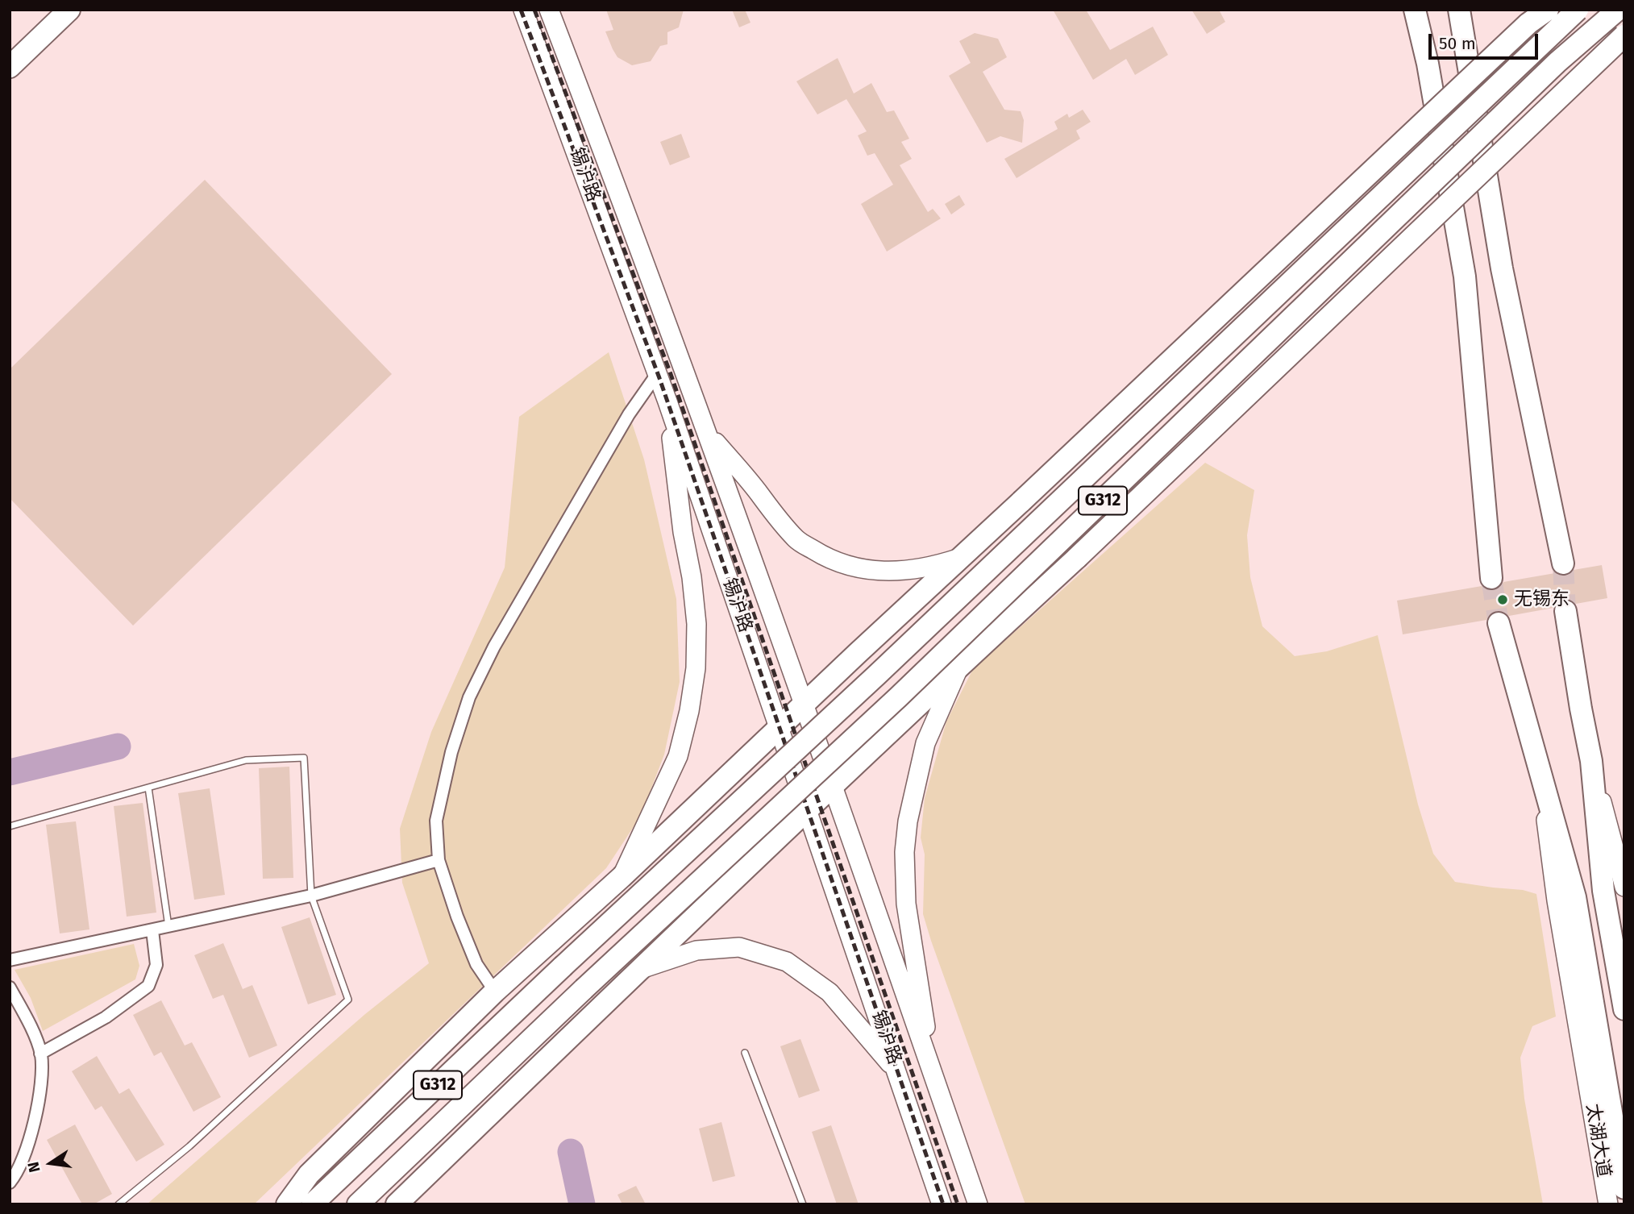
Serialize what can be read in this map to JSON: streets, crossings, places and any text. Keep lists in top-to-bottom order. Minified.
{"streets":{"highway":["G312"],"main road":["锡沪路","太湖大道"]},"places":["无锡东"],"scale_bar":"50 m","north":"left"}
